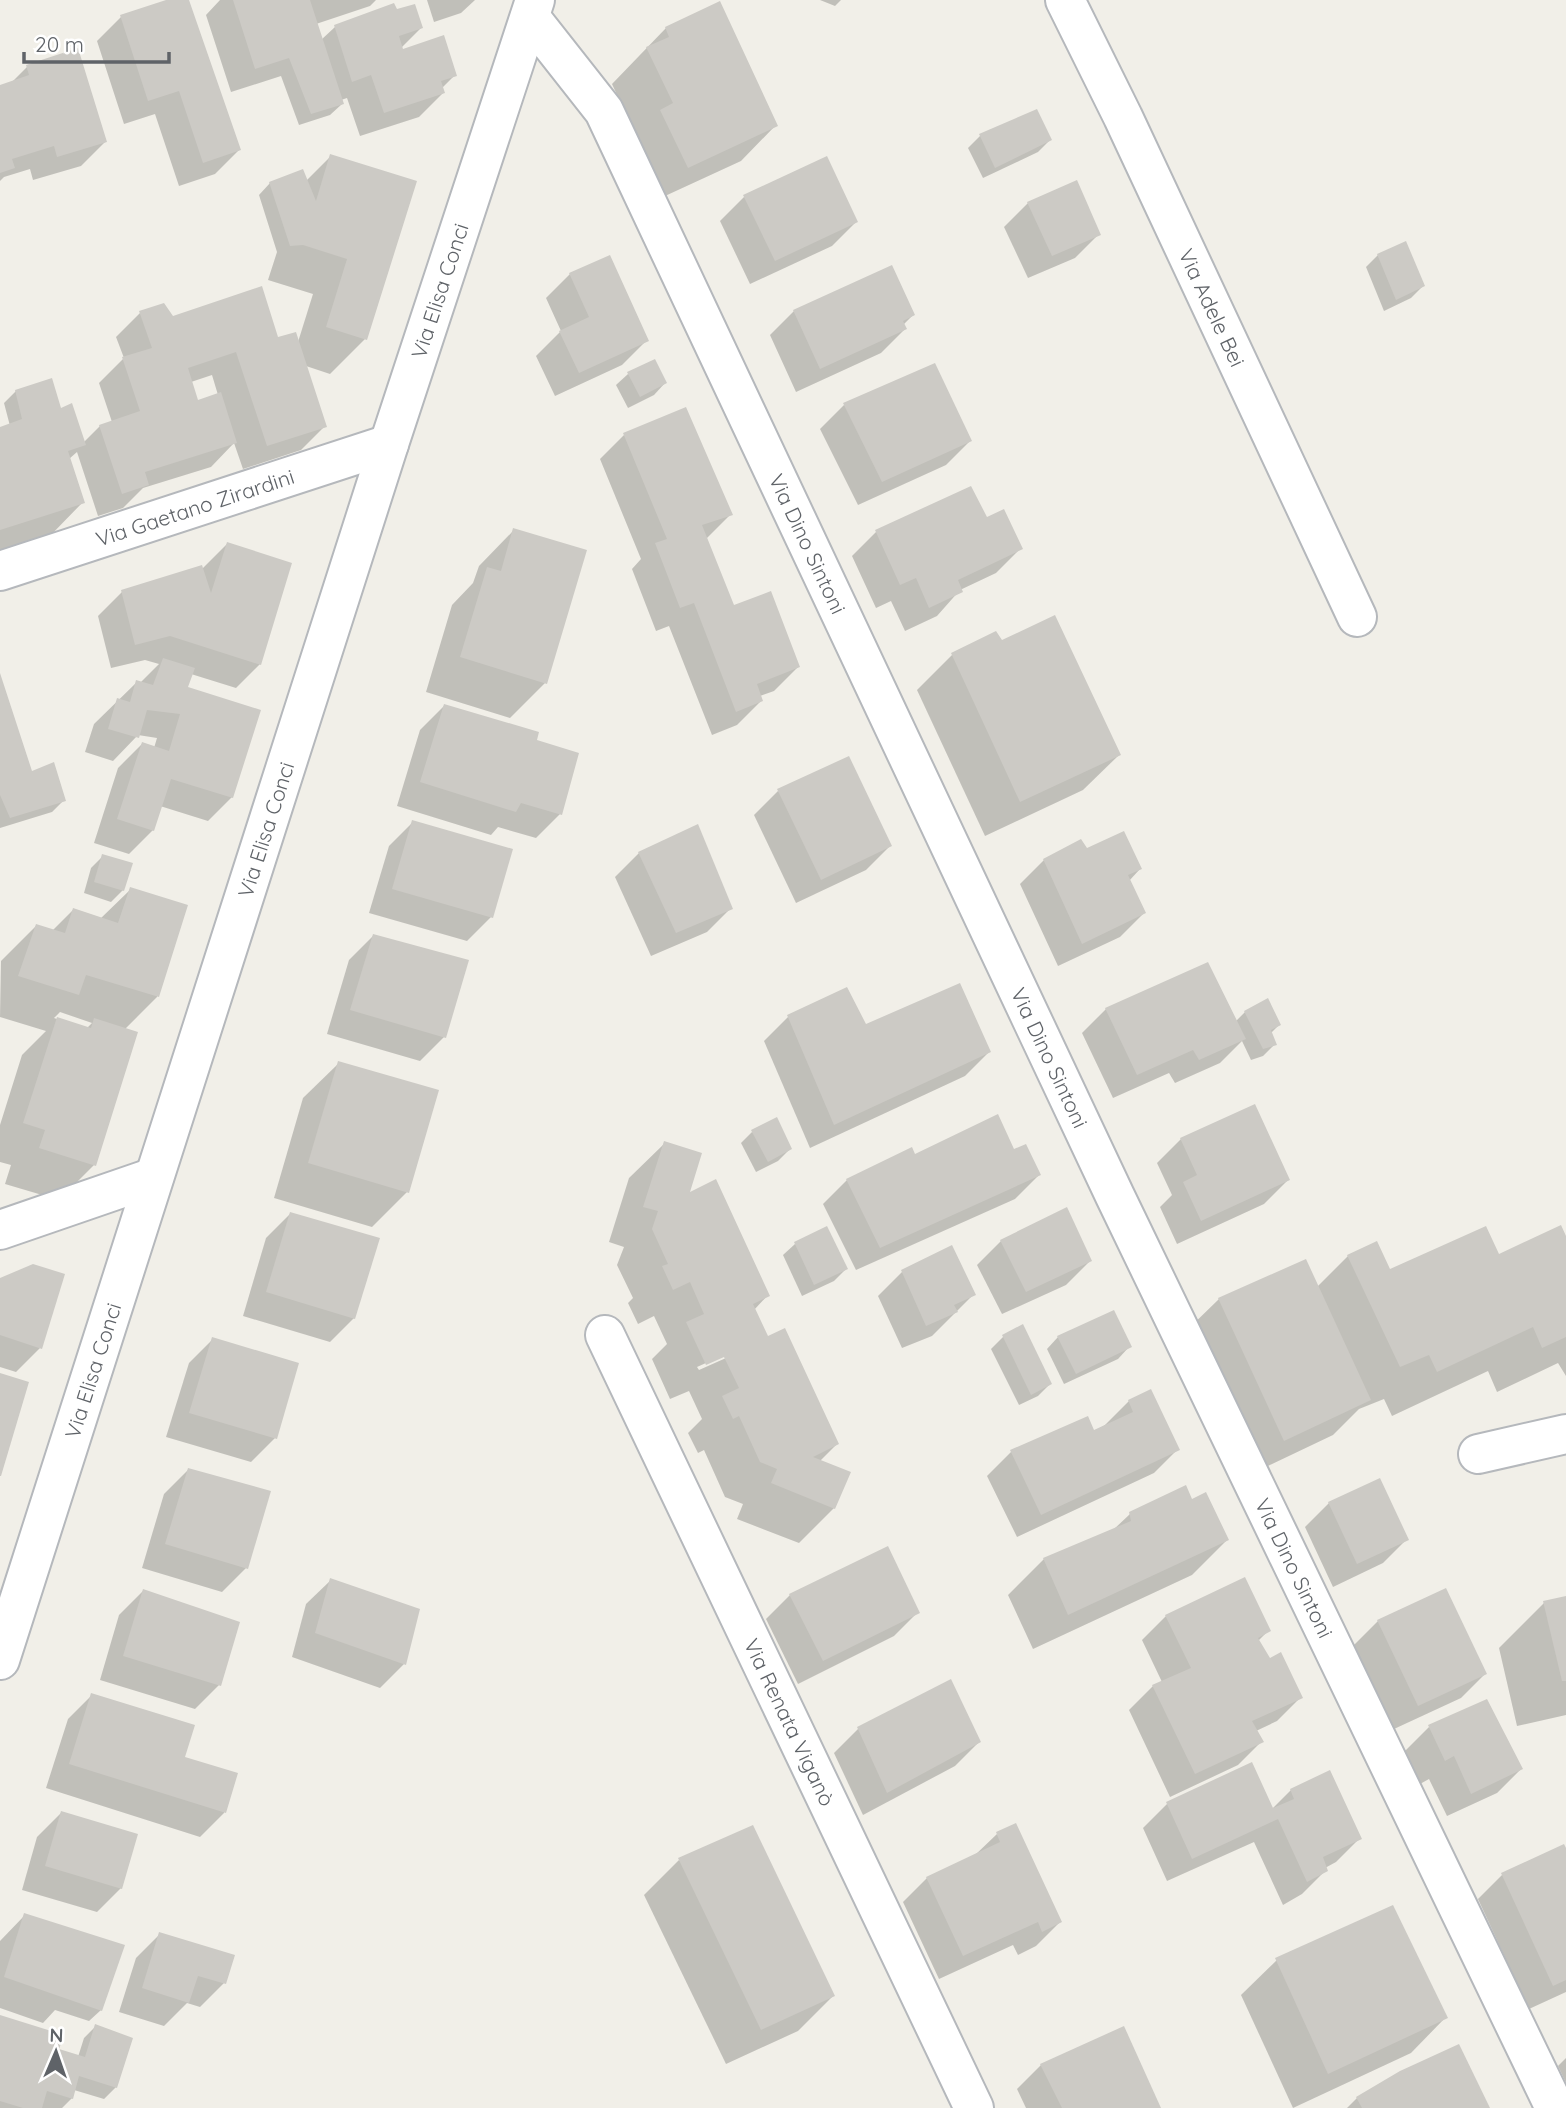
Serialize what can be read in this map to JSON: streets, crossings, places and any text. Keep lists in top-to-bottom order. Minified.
{"streets":{"street":["Via Elisa Conci","Via Adele Bei","Via Gaetano Zirardini","Via Dino Sintoni","Via Renata Viganò"]},"crossings":[["Via Elisa Conci","Via Gaetano Zirardini"],["Via Elisa Conci","Via Dino Sintoni"]],"scale_bar":"20 m","north":"top"}
